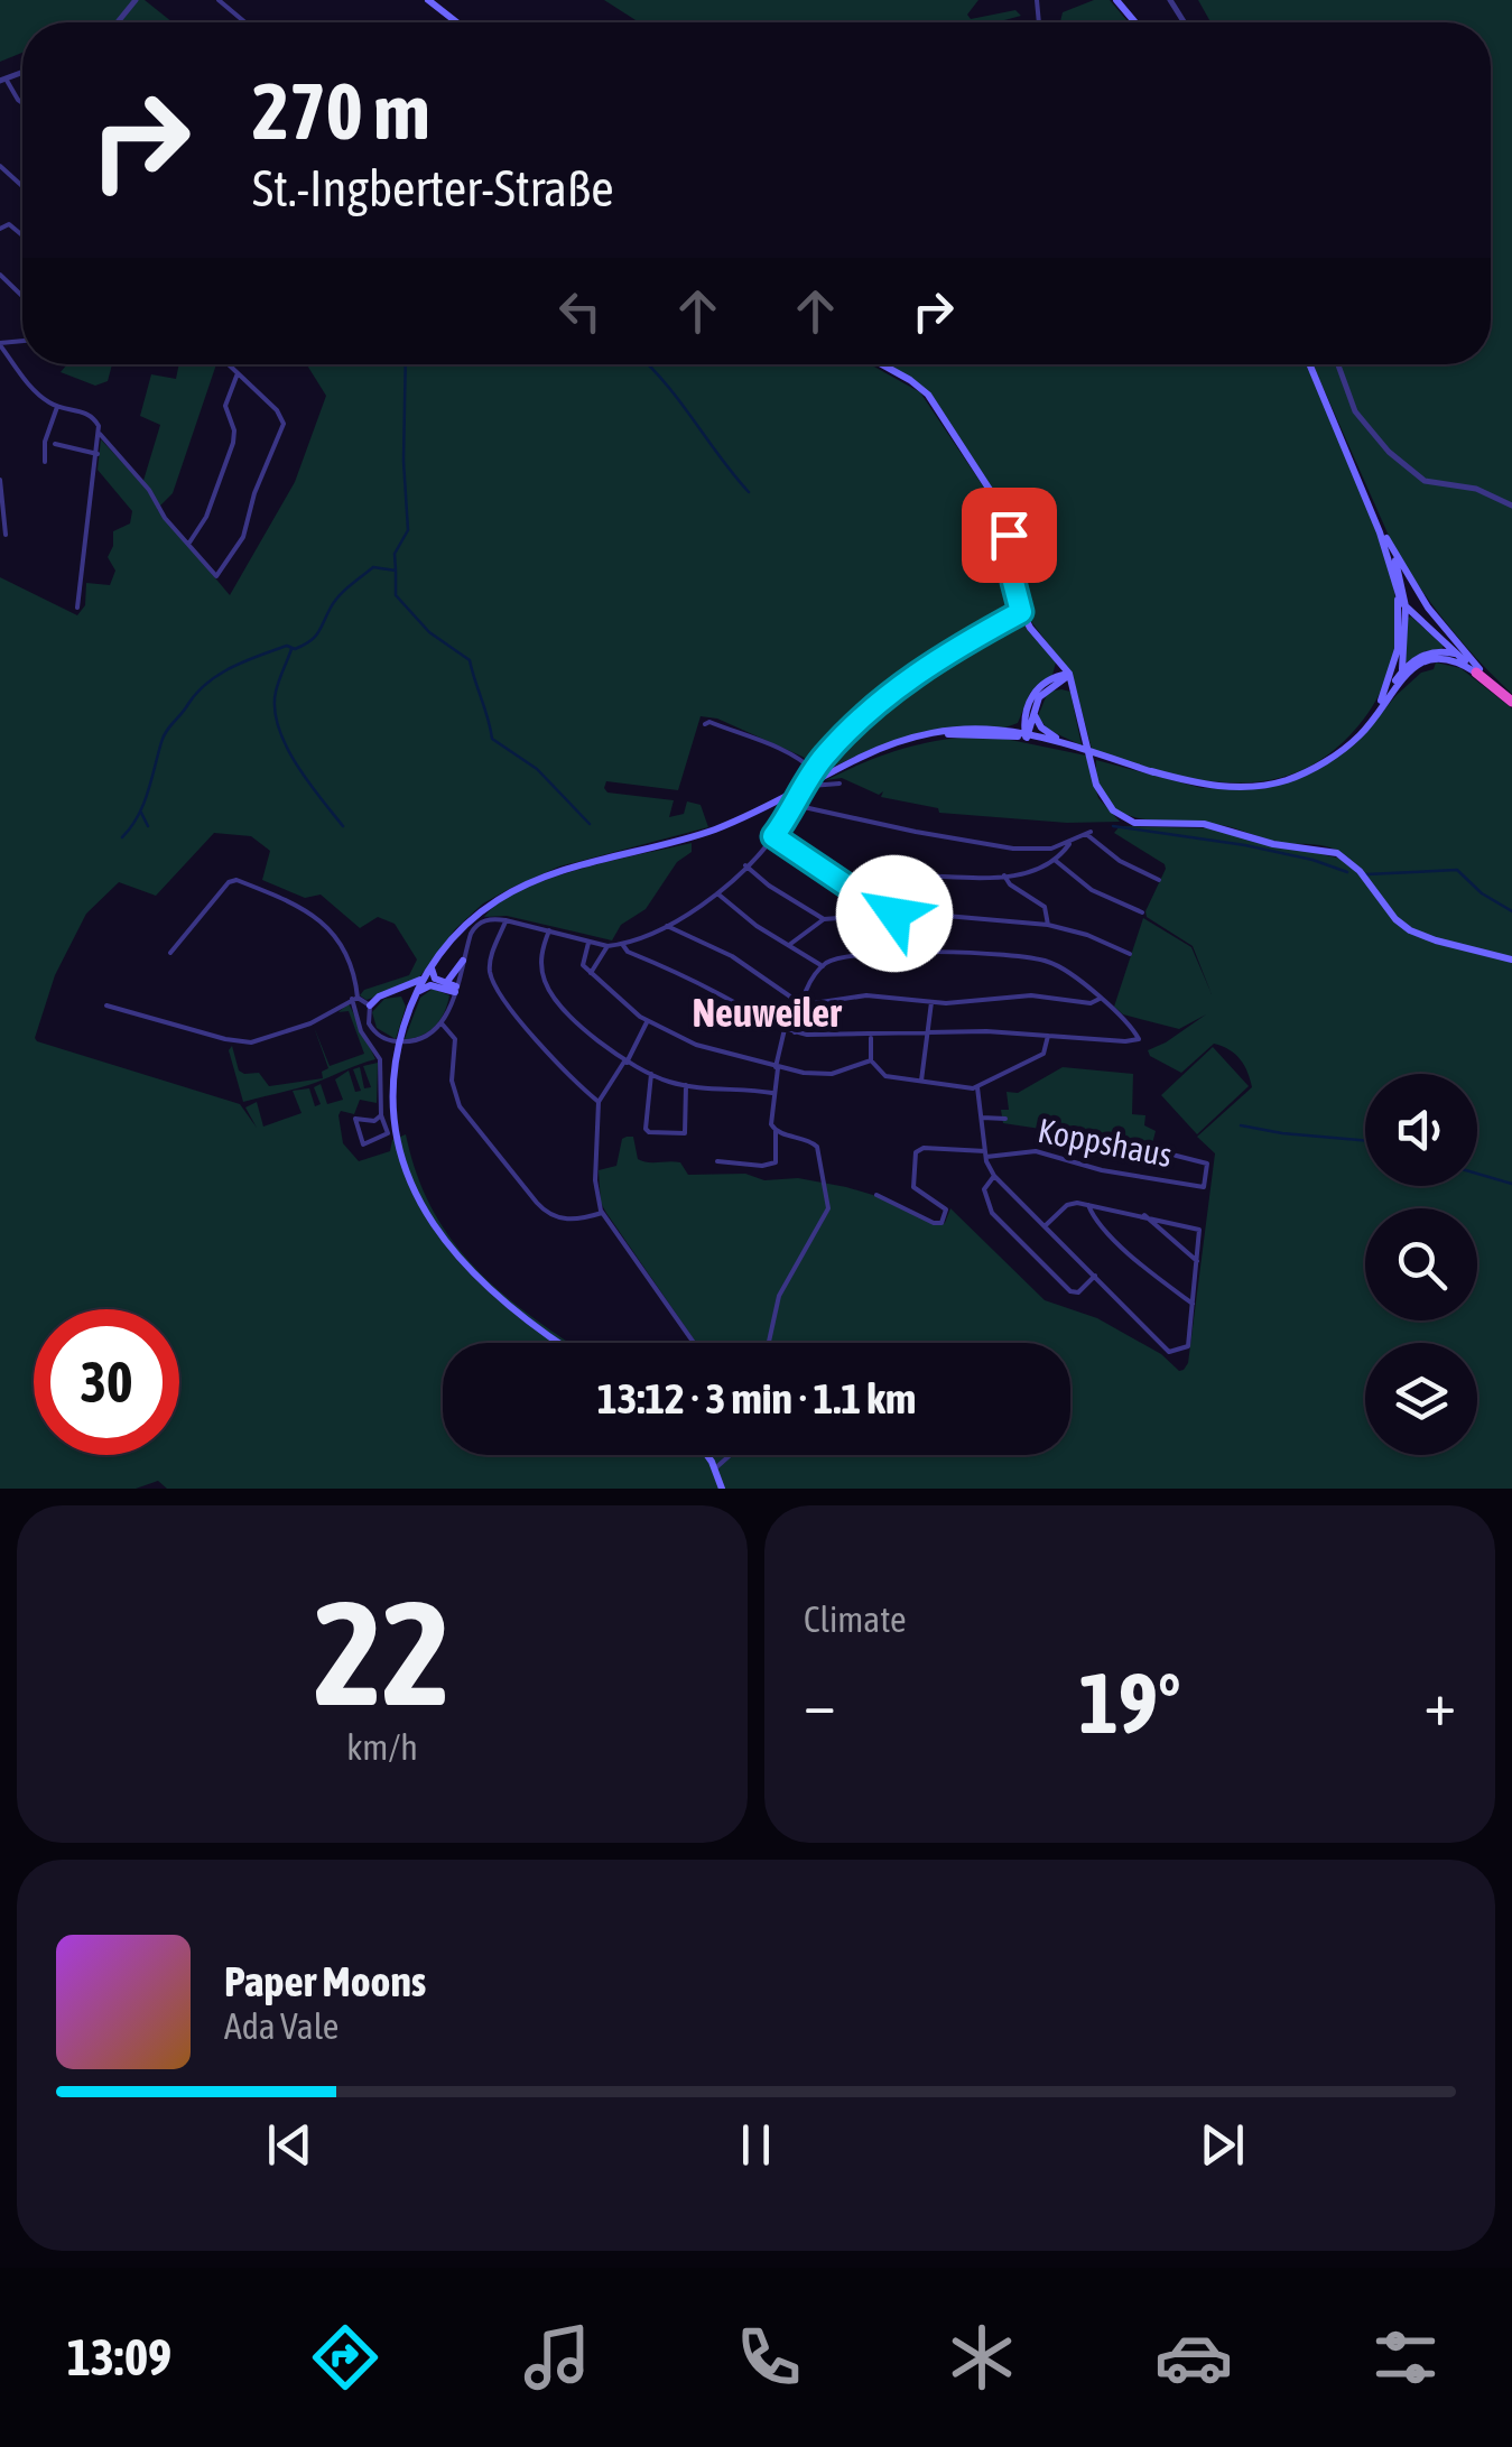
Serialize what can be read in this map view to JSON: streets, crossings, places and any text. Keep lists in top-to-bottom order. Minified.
{"streets":{"street":["Koppshaus"]},"districts":["Neuweiler"],"page":{"turn":["270 m","St.-Ingberter-Straße"],"limit":"30","trip":"13:12 · 3 min · 1.1 km","tile":[["22","km/h"],"Climate"],"heat":["−","19°","+"],"song":["Paper Moons","Ada Vale"],"tabs":"13:09"}}
